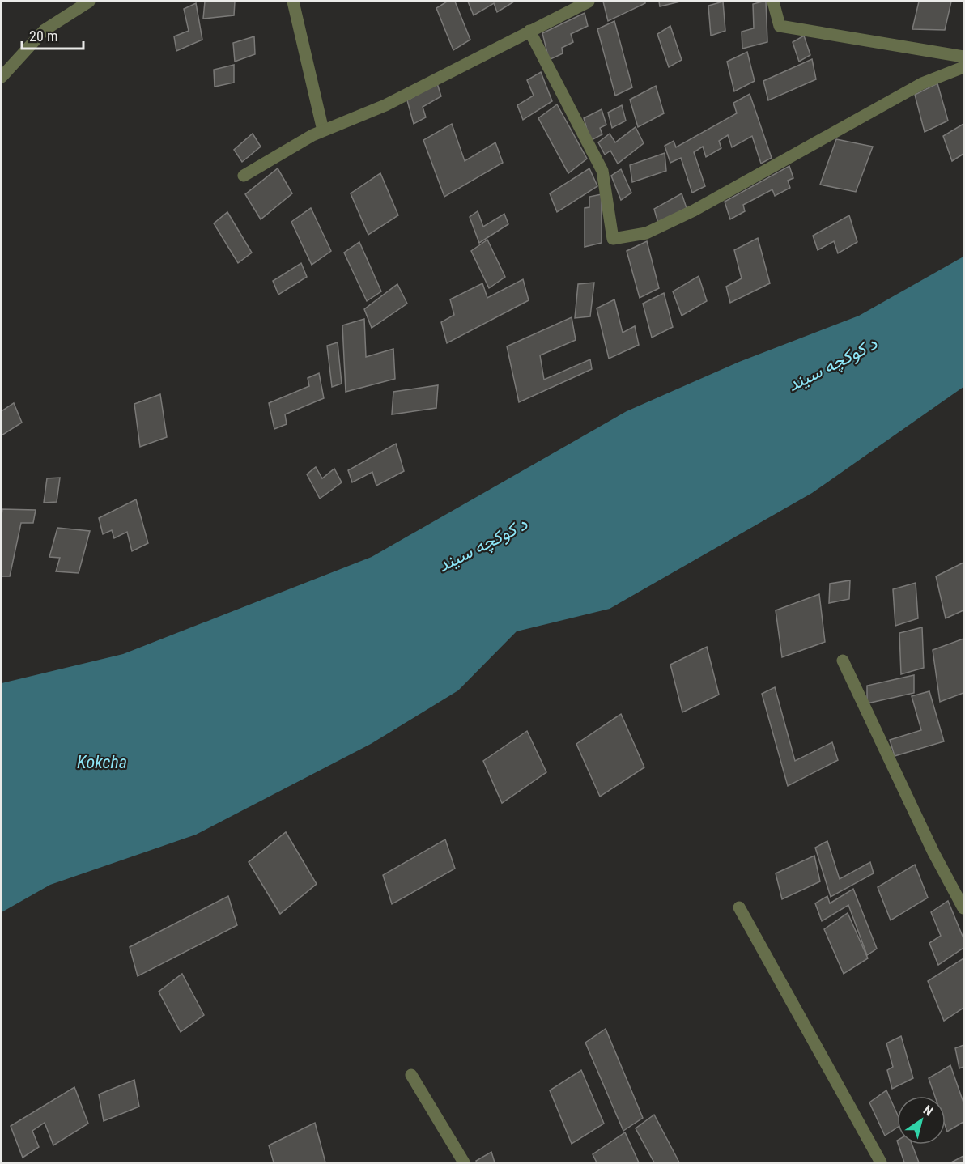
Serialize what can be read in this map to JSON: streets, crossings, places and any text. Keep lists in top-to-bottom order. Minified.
{"water":["د کوکچه سیند","Kokcha"],"scale_bar":"20 m","north":"top right"}
